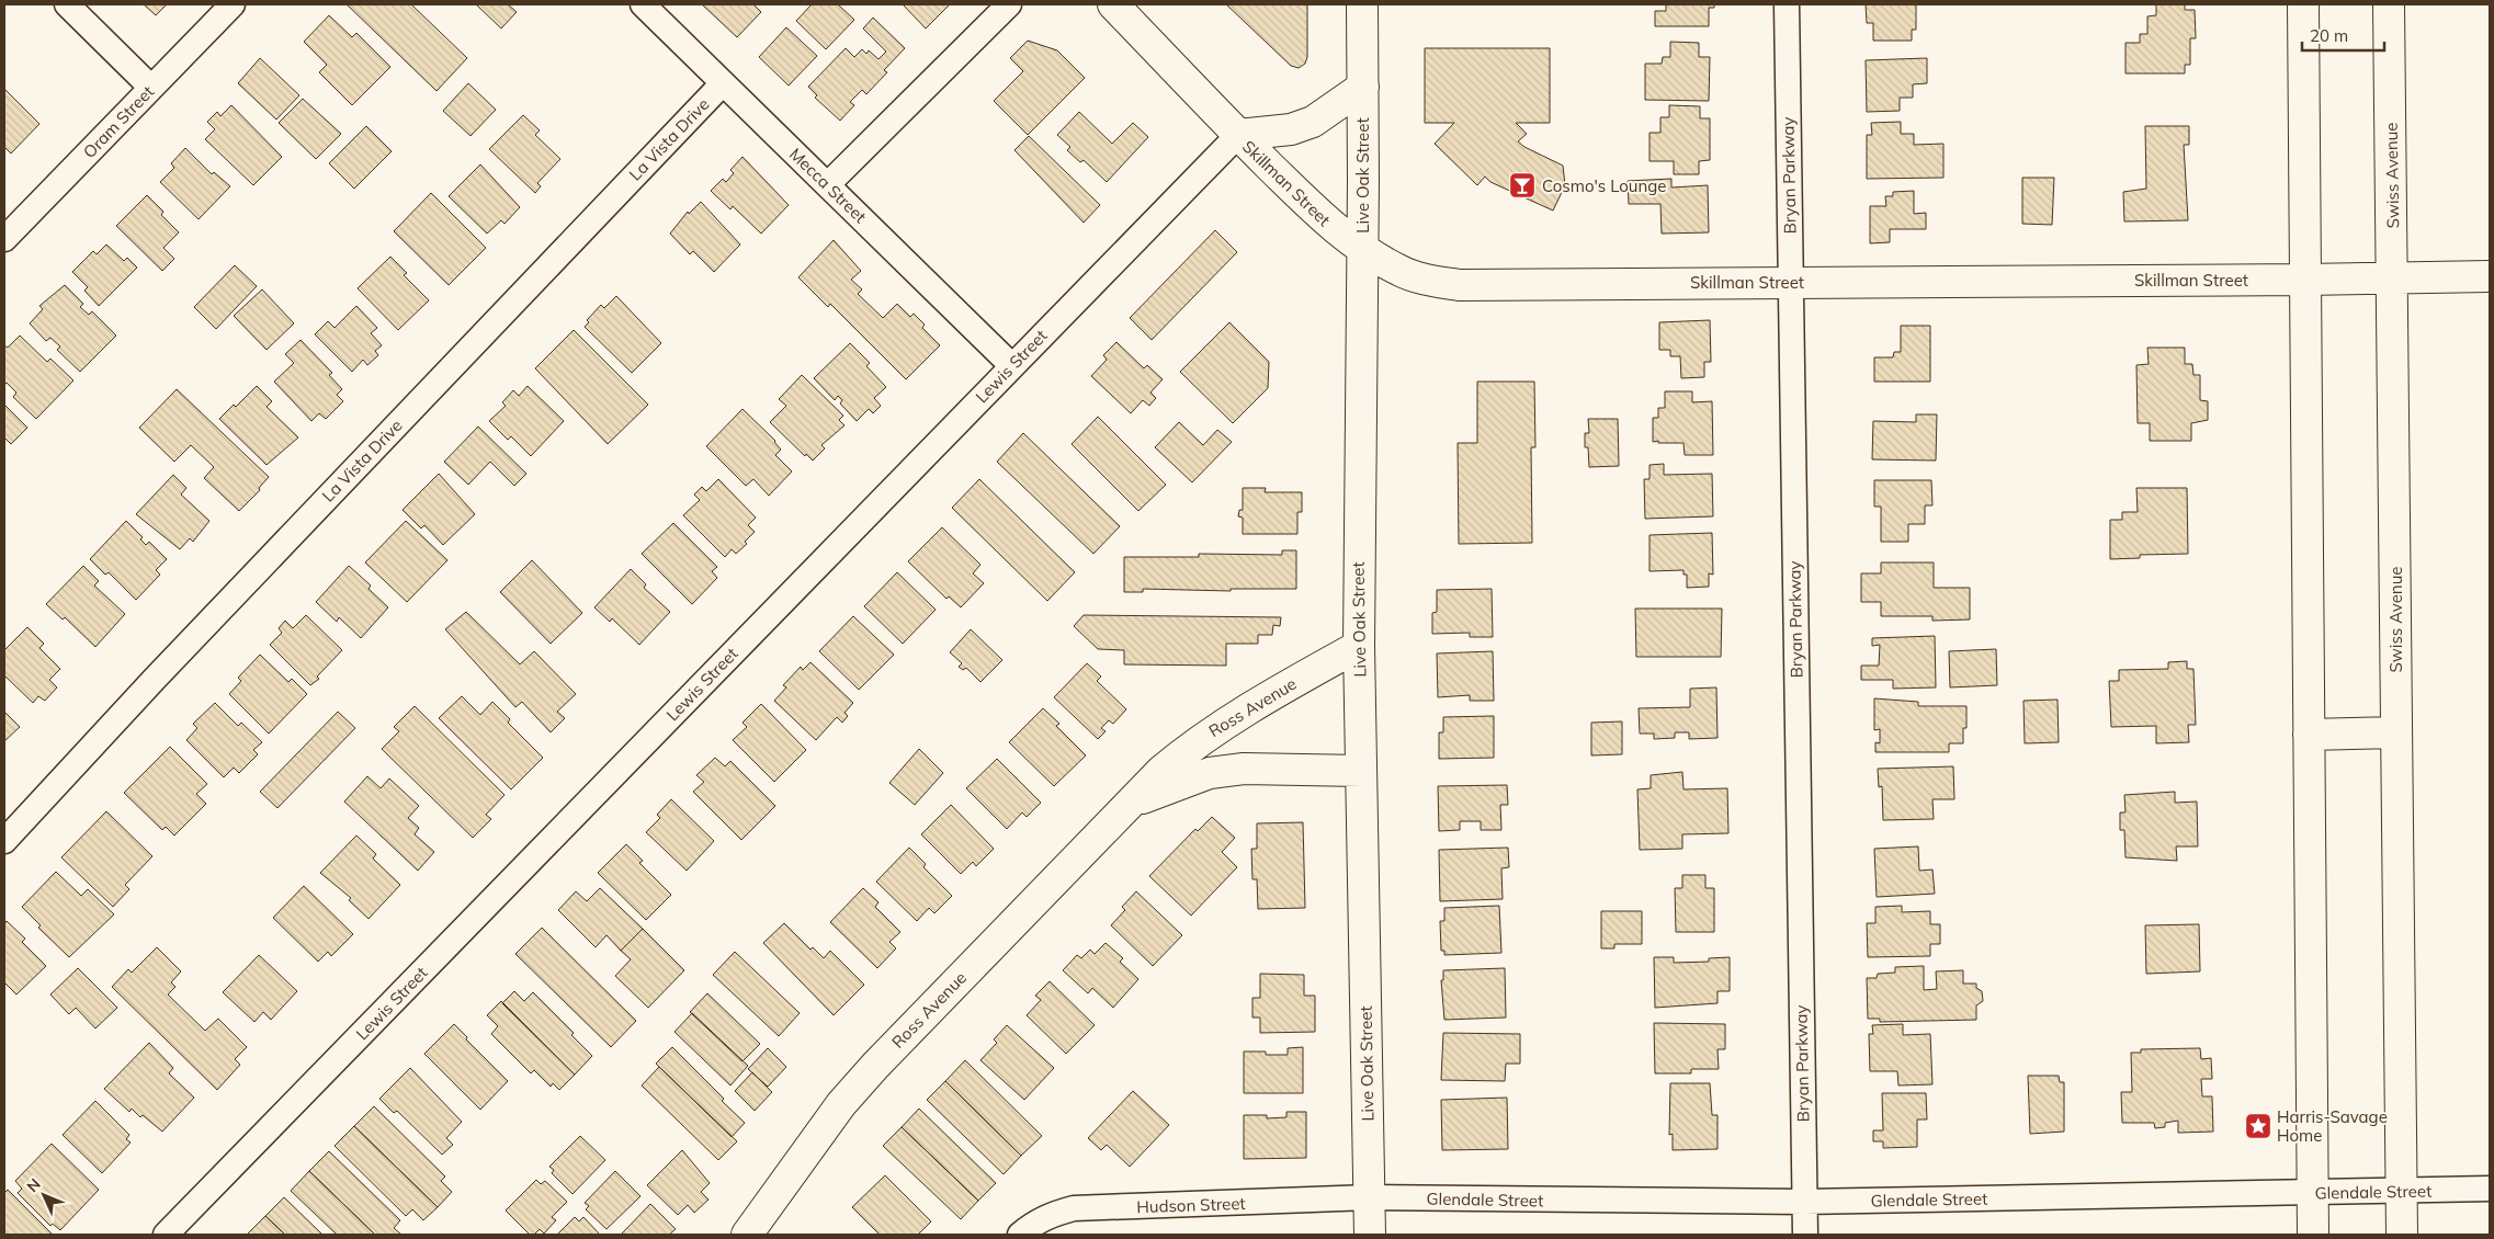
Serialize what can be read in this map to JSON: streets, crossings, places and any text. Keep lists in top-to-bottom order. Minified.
{"streets":{"street":["Oram Street","La Vista Drive","Live Oak Street","Bryan Parkway","Swiss Avenue","Skillman Street","Mecca Street","Lewis Street","Ross Avenue","Glendale Street","Hudson Street"]},"crossings":[["La Vista Drive","Mecca Street"],["Live Oak Street","Skillman Street"],["Live Oak Street","Ross Avenue"],["Live Oak Street","Glendale Street"],["Live Oak Street","Hudson Street"],["Bryan Parkway","Skillman Street"],["Bryan Parkway","Glendale Street"],["Swiss Avenue","Skillman Street"],["Swiss Avenue","Glendale Street"],["Skillman Street","Lewis Street"],["Mecca Street","Lewis Street"],["Glendale Street","Hudson Street"]],"places":{"bar":["Cosmo's Lounge"],"place":["Harris-Savage Home"]},"scale_bar":"20 m","north":"top left"}
